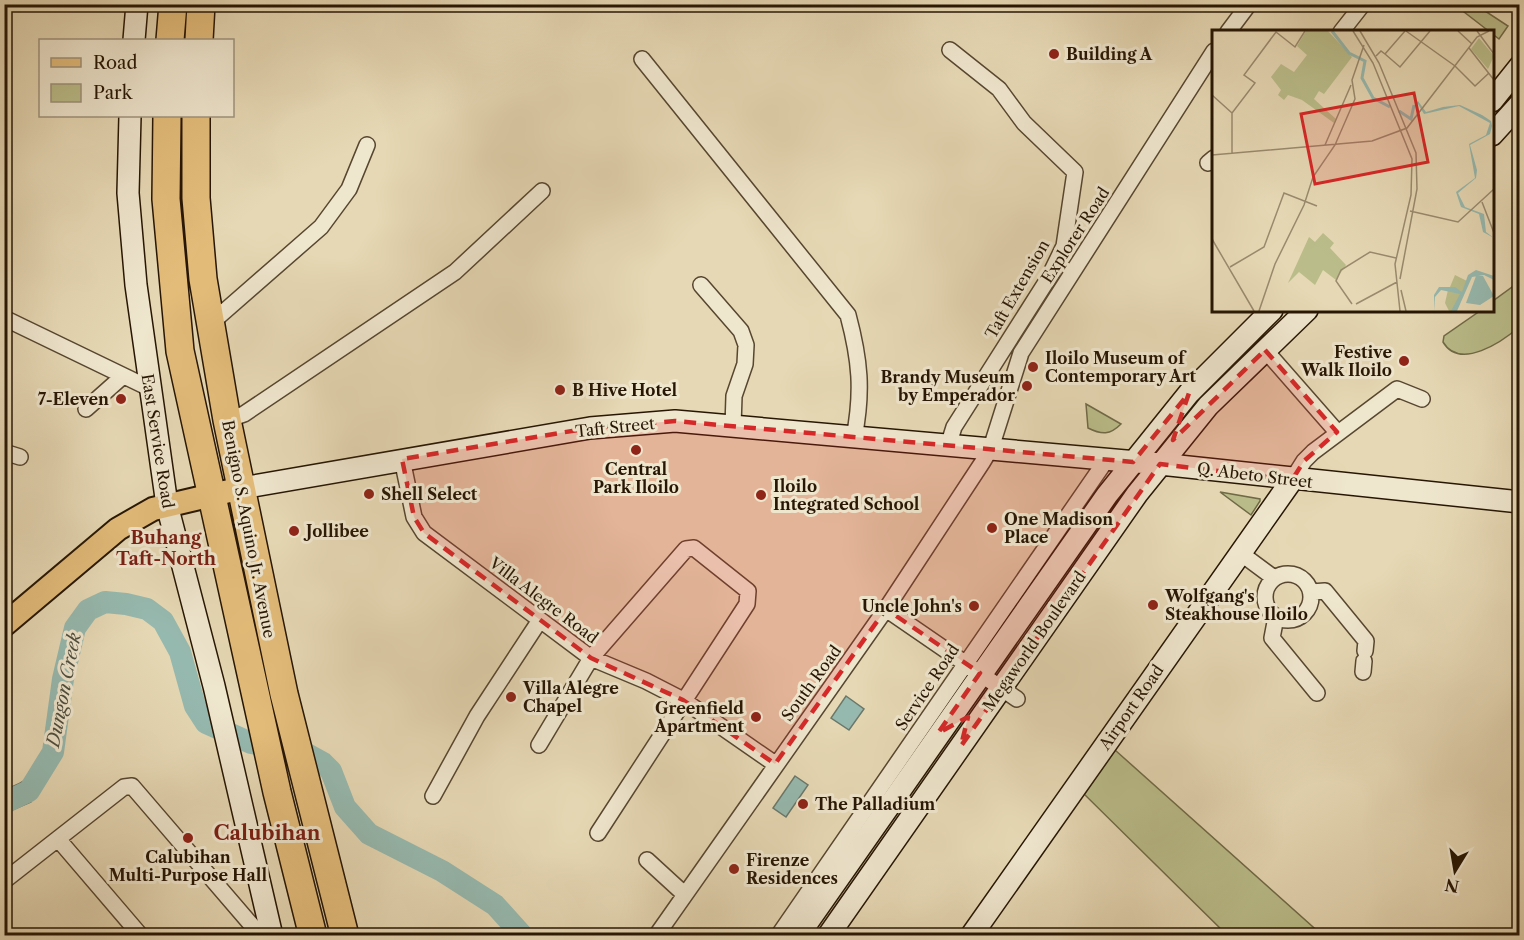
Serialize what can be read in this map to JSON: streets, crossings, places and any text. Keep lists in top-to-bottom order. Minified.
{"streets":{"highway":["Benigno S. Aquino Jr. Avenue"],"main road":["Taft Street","East Service Road","Q. Abeto Street","Megaworld Boulevard","Airport Road"],"street":["Explorer Road","Taft Extension","Villa Alegre Road","South Road","Service Road"]},"crossings":[["Explorer Road","Taft Street"],["Explorer Road","Q. Abeto Street"],["Explorer Road","South Road"],["Taft Extension","Taft Street"],["Taft Street","Q. Abeto Street"],["Taft Street","Benigno S. Aquino Jr. Avenue"],["Taft Street","Villa Alegre Road"],["Taft Street","South Road"],["Q. Abeto Street","Megaworld Boulevard"],["Q. Abeto Street","South Road"],["Q. Abeto Street","Service Road"],["Q. Abeto Street","Airport Road"],["Villa Alegre Road","South Road"],["Megaworld Boulevard","Service Road"]],"districts":["Buhang Taft-North","Calubihan"],"water":["Dungon Creek"],"places":["Building A","Festive Walk Iloilo","Iloilo Museum of Contemporary Art","Brandy Museum by Emperador","B Hive Hotel","7-Eleven","Central Park Iloilo","Shell Select","Iloilo Integrated School","One Madison Place","Jollibee","Wolfgang's Steakhouse Iloilo","Uncle John's","Villa Alegre Chapel","Greenfield Apartment","The Palladium","Calubihan Multi-Purpose Hall","Firenze Residences"],"legend":["Road","Park"],"north":"bottom"}
